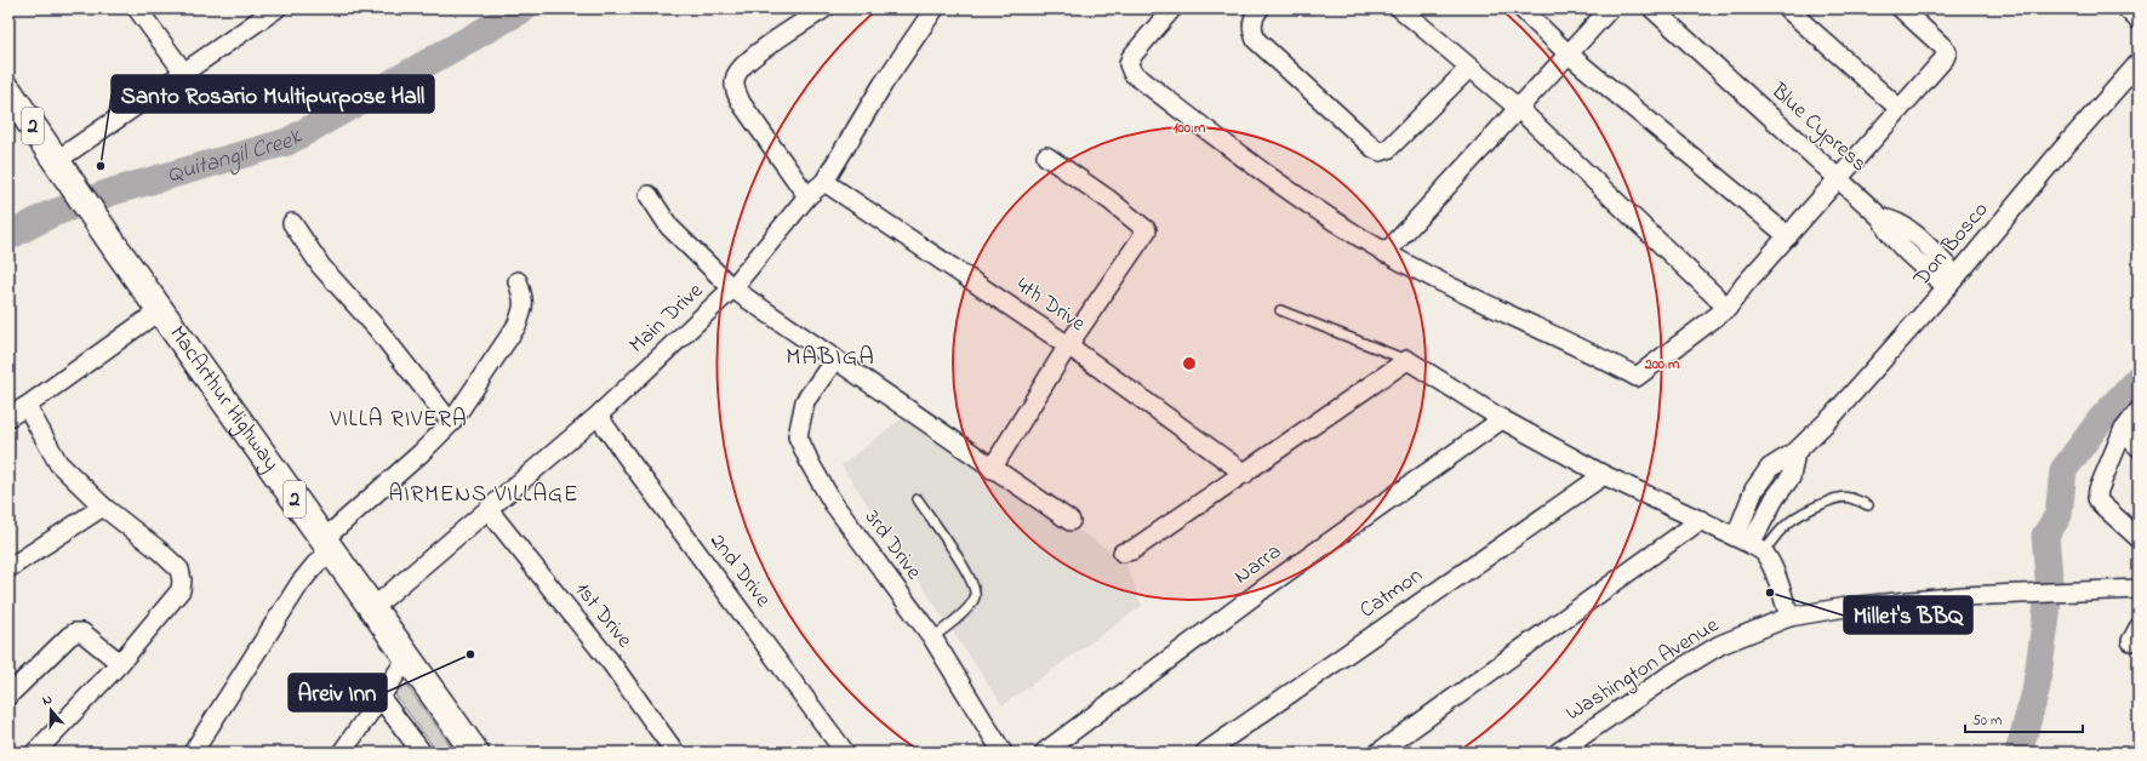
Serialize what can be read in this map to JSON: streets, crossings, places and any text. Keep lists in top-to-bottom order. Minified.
{"streets":{"highway":["2","MacArthur Highway"],"street":["Blue Cypress","Don Bosco","4th Drive","Main Drive","3rd Drive","Narra","2nd Drive","Catmon","1st Drive","Washington Avenue"]},"crossings":[["Blue Cypress","Don Bosco"],["4th Drive","Main Drive"],["Main Drive","MacArthur Highway"],["Main Drive","2nd Drive"],["Main Drive","1st Drive"]],"districts":["MABIGA","VILLA RIVERA","AIRMENS VILLAGE"],"water":["Quitangil Creek"],"places":["Santo Rosario Multipurpose Hall","Millet's BBQ","Areiv Inn"],"scale_bar":"50 m","north":"top","rings":["100 m","200 m"]}
